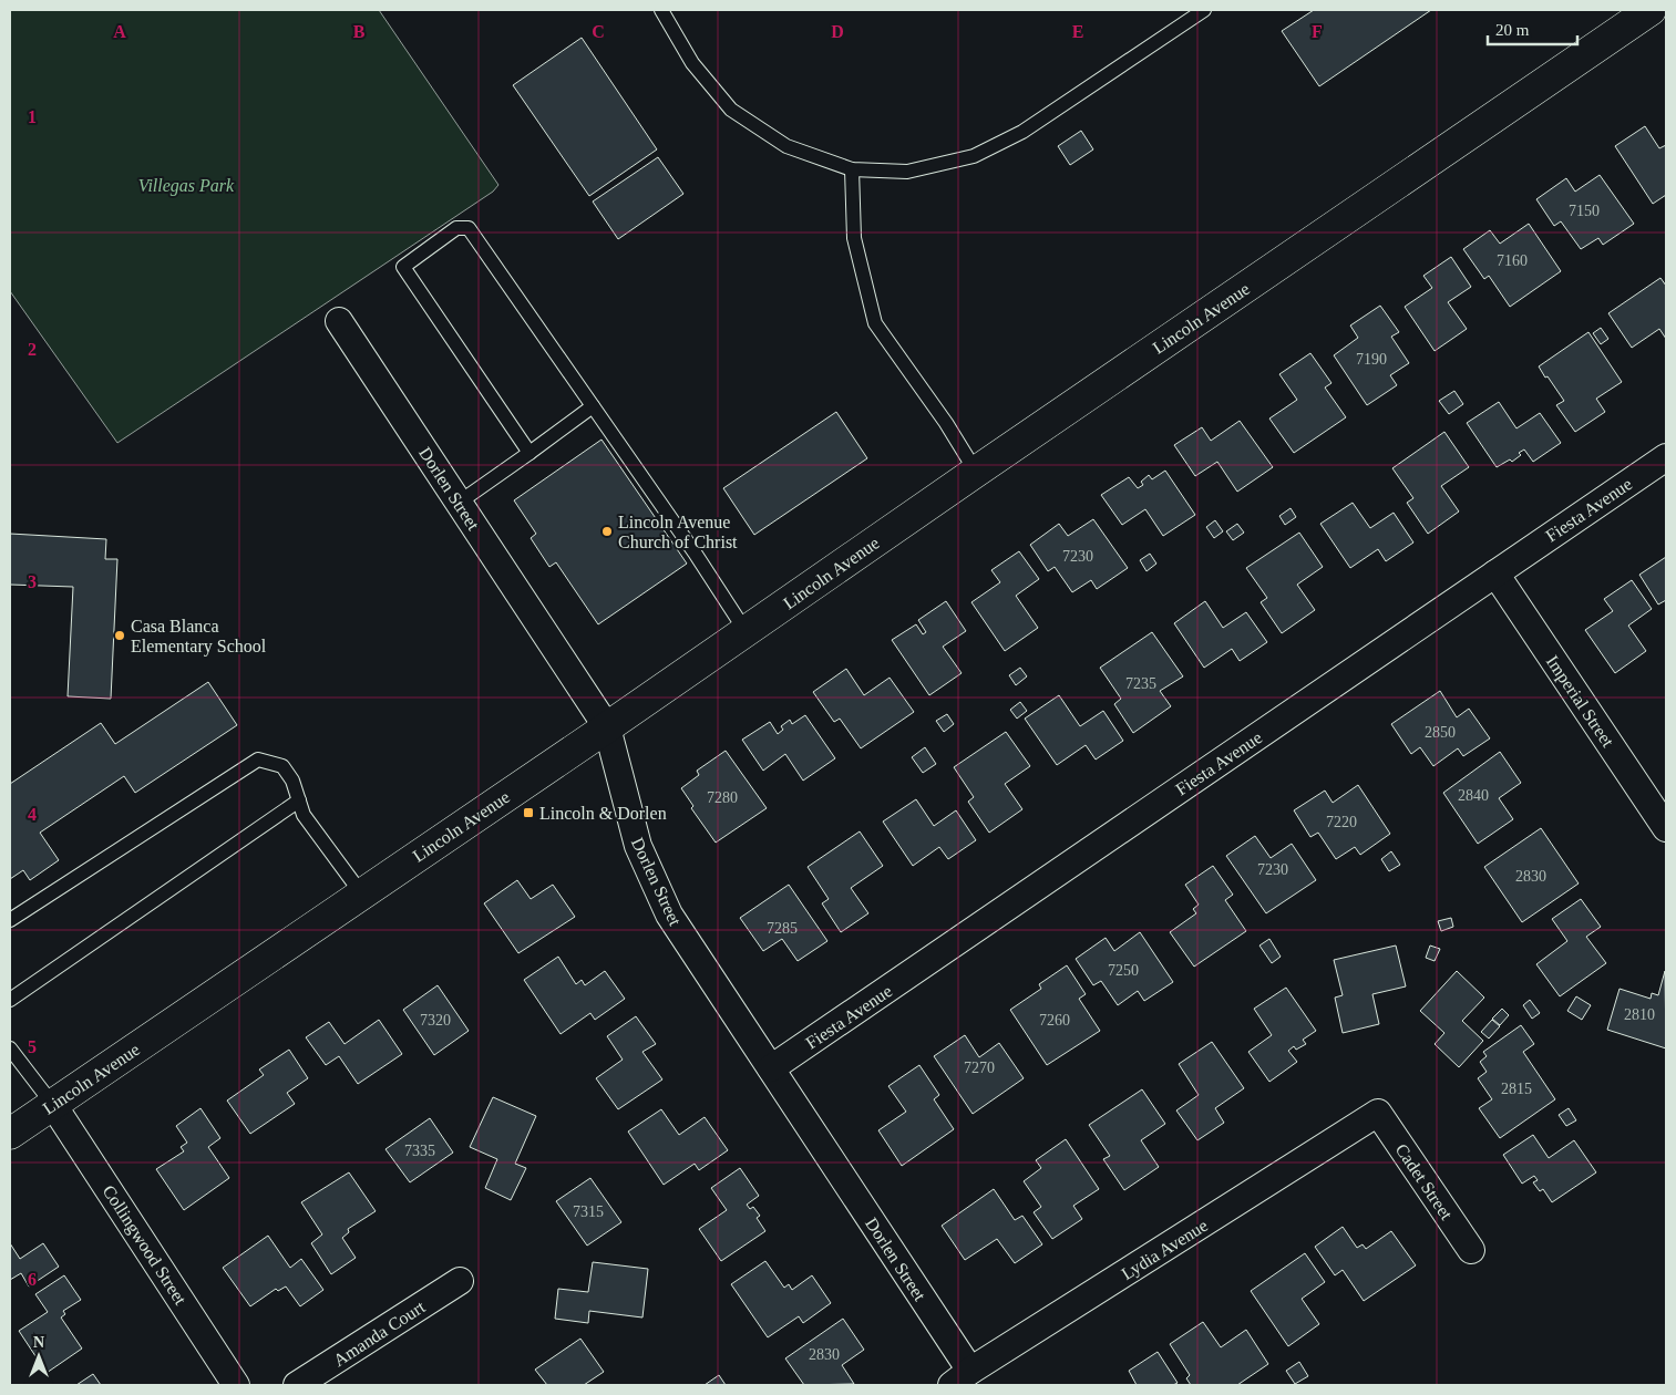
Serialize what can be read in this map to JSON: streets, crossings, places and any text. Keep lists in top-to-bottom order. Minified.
{"streets":{"street":["Lincoln Avenue","Dorlen Street","Fiesta Avenue","Imperial Street","Cadet Street","Collingwood Street","Lydia Avenue","Amanda Court"]},"crossings":[["Lincoln Avenue","Dorlen Street"],["Lincoln Avenue","Collingwood Street"],["Dorlen Street","Fiesta Avenue"],["Dorlen Street","Lydia Avenue"],["Fiesta Avenue","Imperial Street"],["Cadet Street","Lydia Avenue"]],"parks":["Villegas Park"],"places":{"other":["Lincoln Avenue Church of Christ","Casa Blanca Elementary School"],"transit":["Lincoln & Dorlen"]},"house_numbers":["7150","7160","7190","7230","7235","2850","2840","7280","7220","7230","2830","7285","7250","2810","7320","7260","7270","2815","7335","7315","2830"],"scale_bar":"20 m","north":"top","grid":{"columns":["A","B","C","D","E","F"],"rows":["1","2","3","4","5","6"]}}
